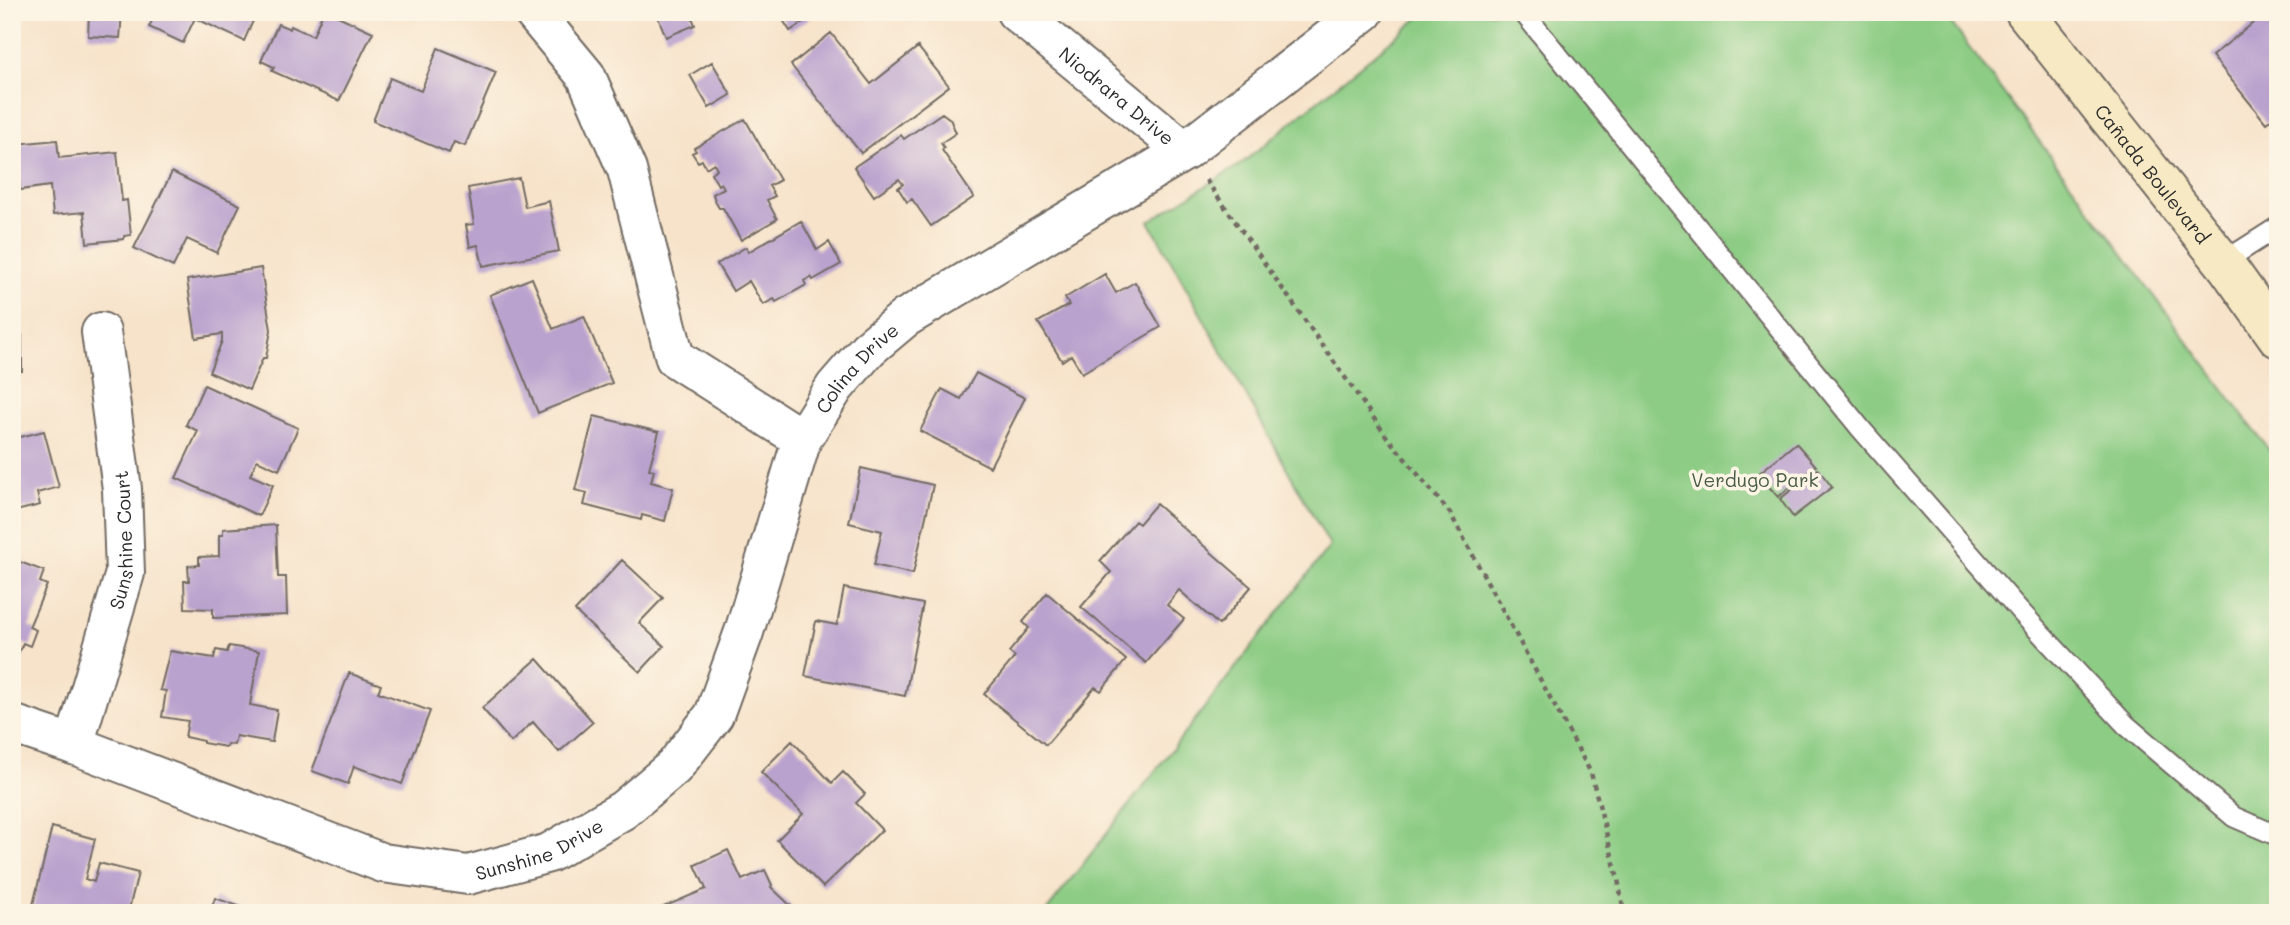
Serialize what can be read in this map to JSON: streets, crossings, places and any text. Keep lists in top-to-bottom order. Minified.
{"streets":{"main road":["Cañada Boulevard"],"street":["Niodrara Drive","Colina Drive","Sunshine Court","Sunshine Drive"]},"crossings":[["Niodrara Drive","Colina Drive"],["Colina Drive","Sunshine Drive"],["Sunshine Court","Sunshine Drive"]],"parks":["Verdugo Park"]}
